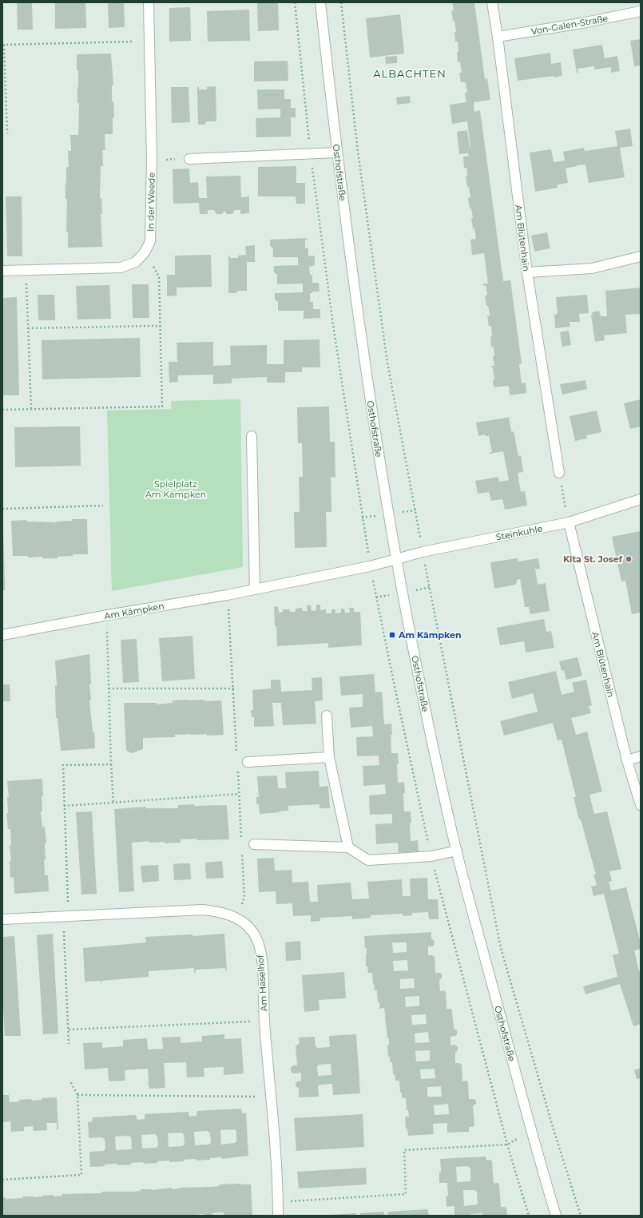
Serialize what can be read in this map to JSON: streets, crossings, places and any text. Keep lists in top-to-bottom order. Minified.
{"streets":{"street":["Von-Galen-Straße","Osthofstraße","In der Weede","Am Blütenhain","Steinkuhle","Am Kämpken","Am Haselhof"]},"crossings":[["Von-Galen-Straße","Am Blütenhain"],["Osthofstraße","Steinkuhle"],["Osthofstraße","Am Kämpken"],["Am Blütenhain","Steinkuhle"],["Steinkuhle","Am Kämpken"]],"districts":["ALBACHTEN"],"parks":["Spielplatz Am Kämpken"],"places":{"other":["Kita St. Josef"],"transit":["Am Kämpken"]}}
